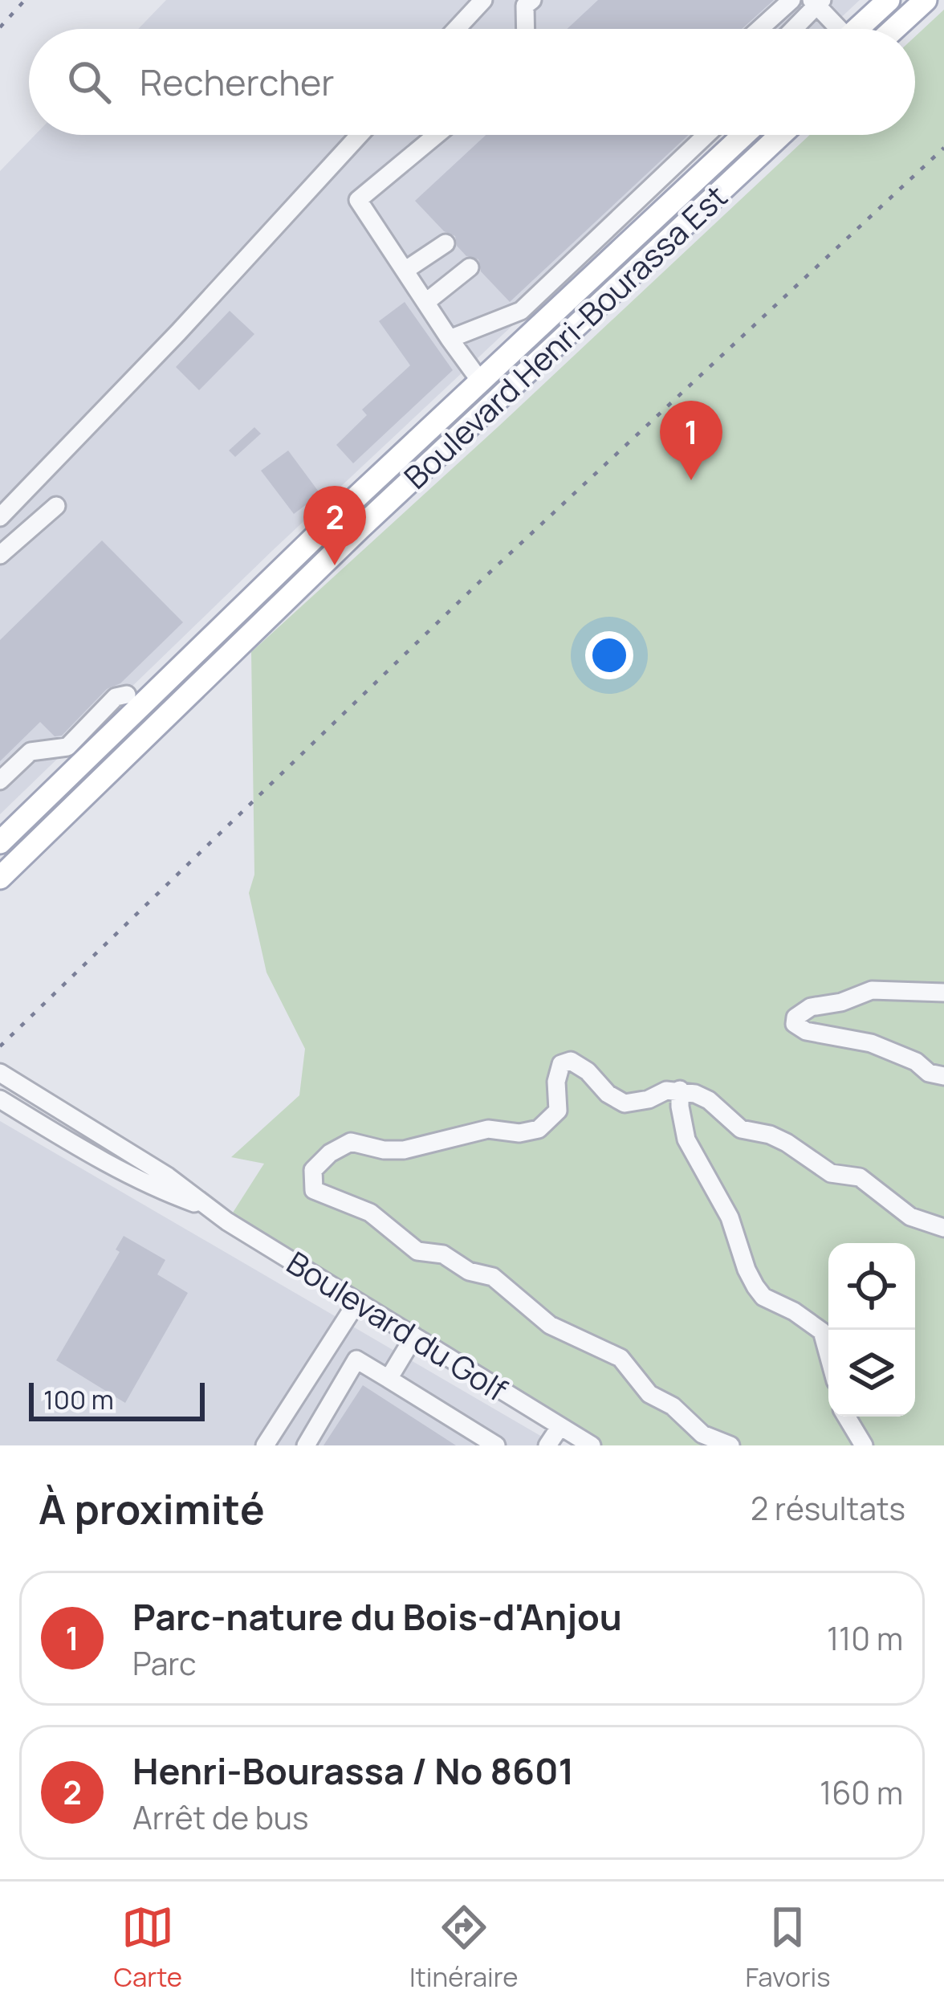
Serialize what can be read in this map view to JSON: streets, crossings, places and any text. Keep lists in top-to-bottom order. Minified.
{"streets":{"main road":["Boulevard Henri-Bourassa Est"],"street":["Boulevard du Golf"]},"scale_bar":"100 m","page":{"search":"Rechercher","pins":["1","2"],"scale":"100 m","heading":["À proximité","2 résultats"],"list":[{"mark":"1","name":"Parc-nature du Bois-d'Anjou","note":"Parc","value":"110 m"},{"mark":"2","name":"Henri-Bourassa / No 8601","note":"Arrêt de bus","value":"160 m"}],"nav":["Carte","Itinéraire","Favoris"]}}
